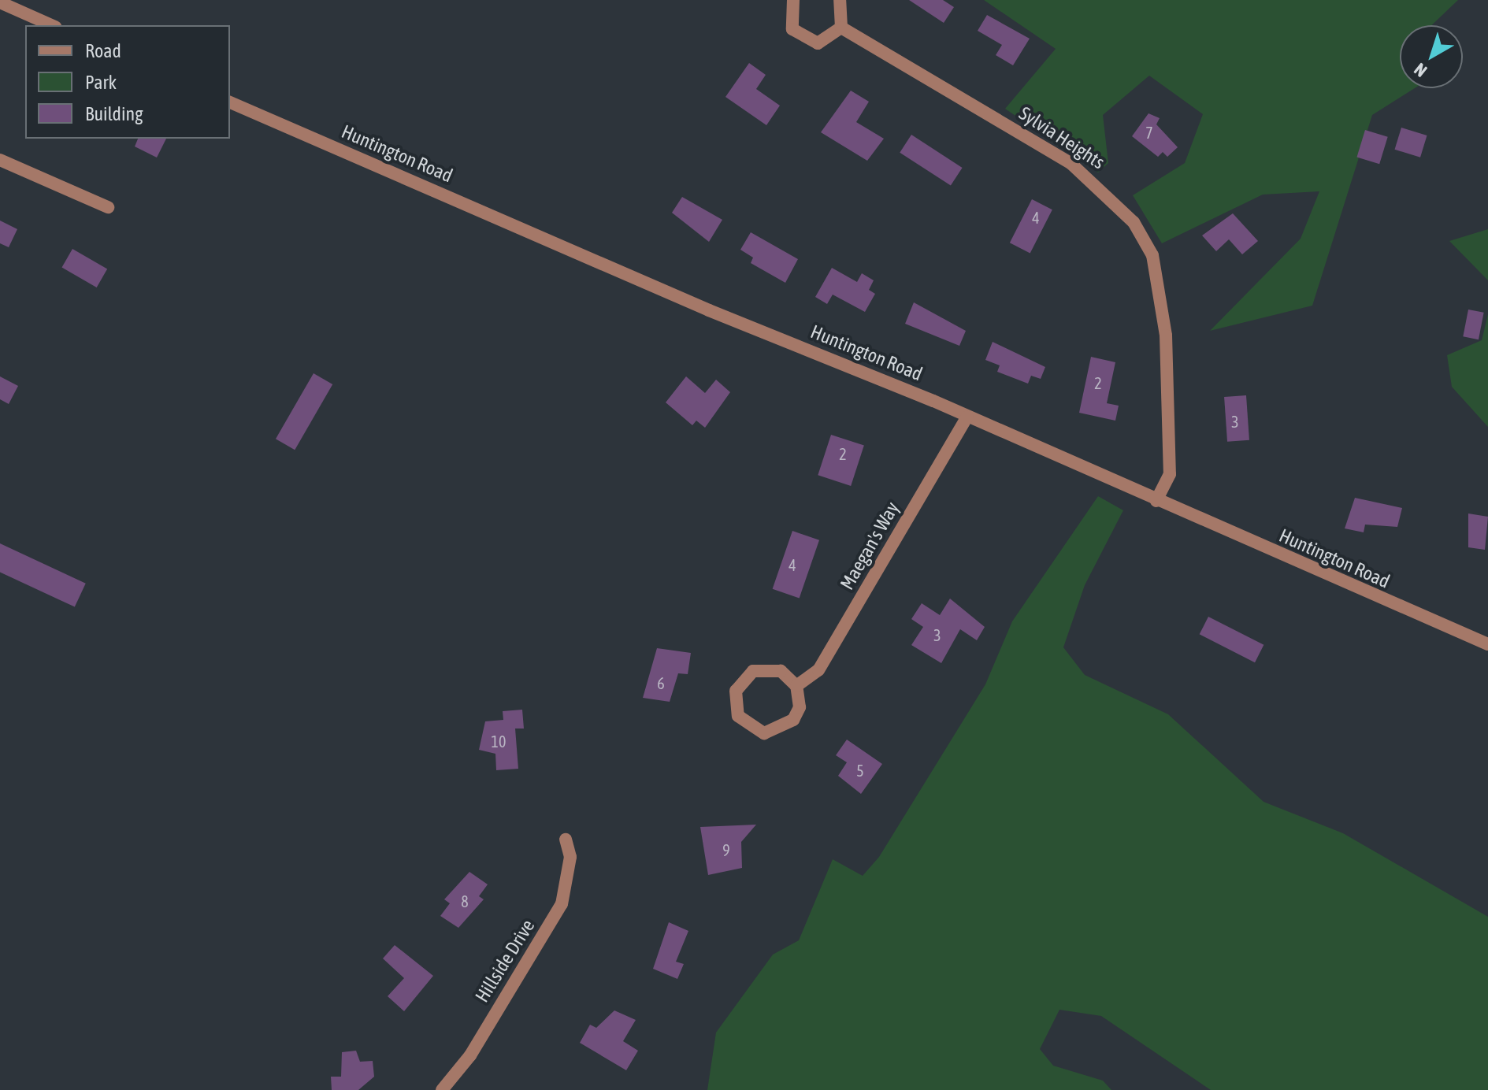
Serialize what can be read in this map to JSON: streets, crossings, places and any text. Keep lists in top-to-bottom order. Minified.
{"streets":{"street":["Sylvia Heights","Huntington Road","Maegan's Way","Hillside Drive"]},"crossings":[["Sylvia Heights","Huntington Road"],["Huntington Road","Maegan's Way"]],"house_numbers":["7","4","2","3","2","4","3","6","10","5","9","8"],"legend":["Road","Park","Building"],"north":"bottom left"}
